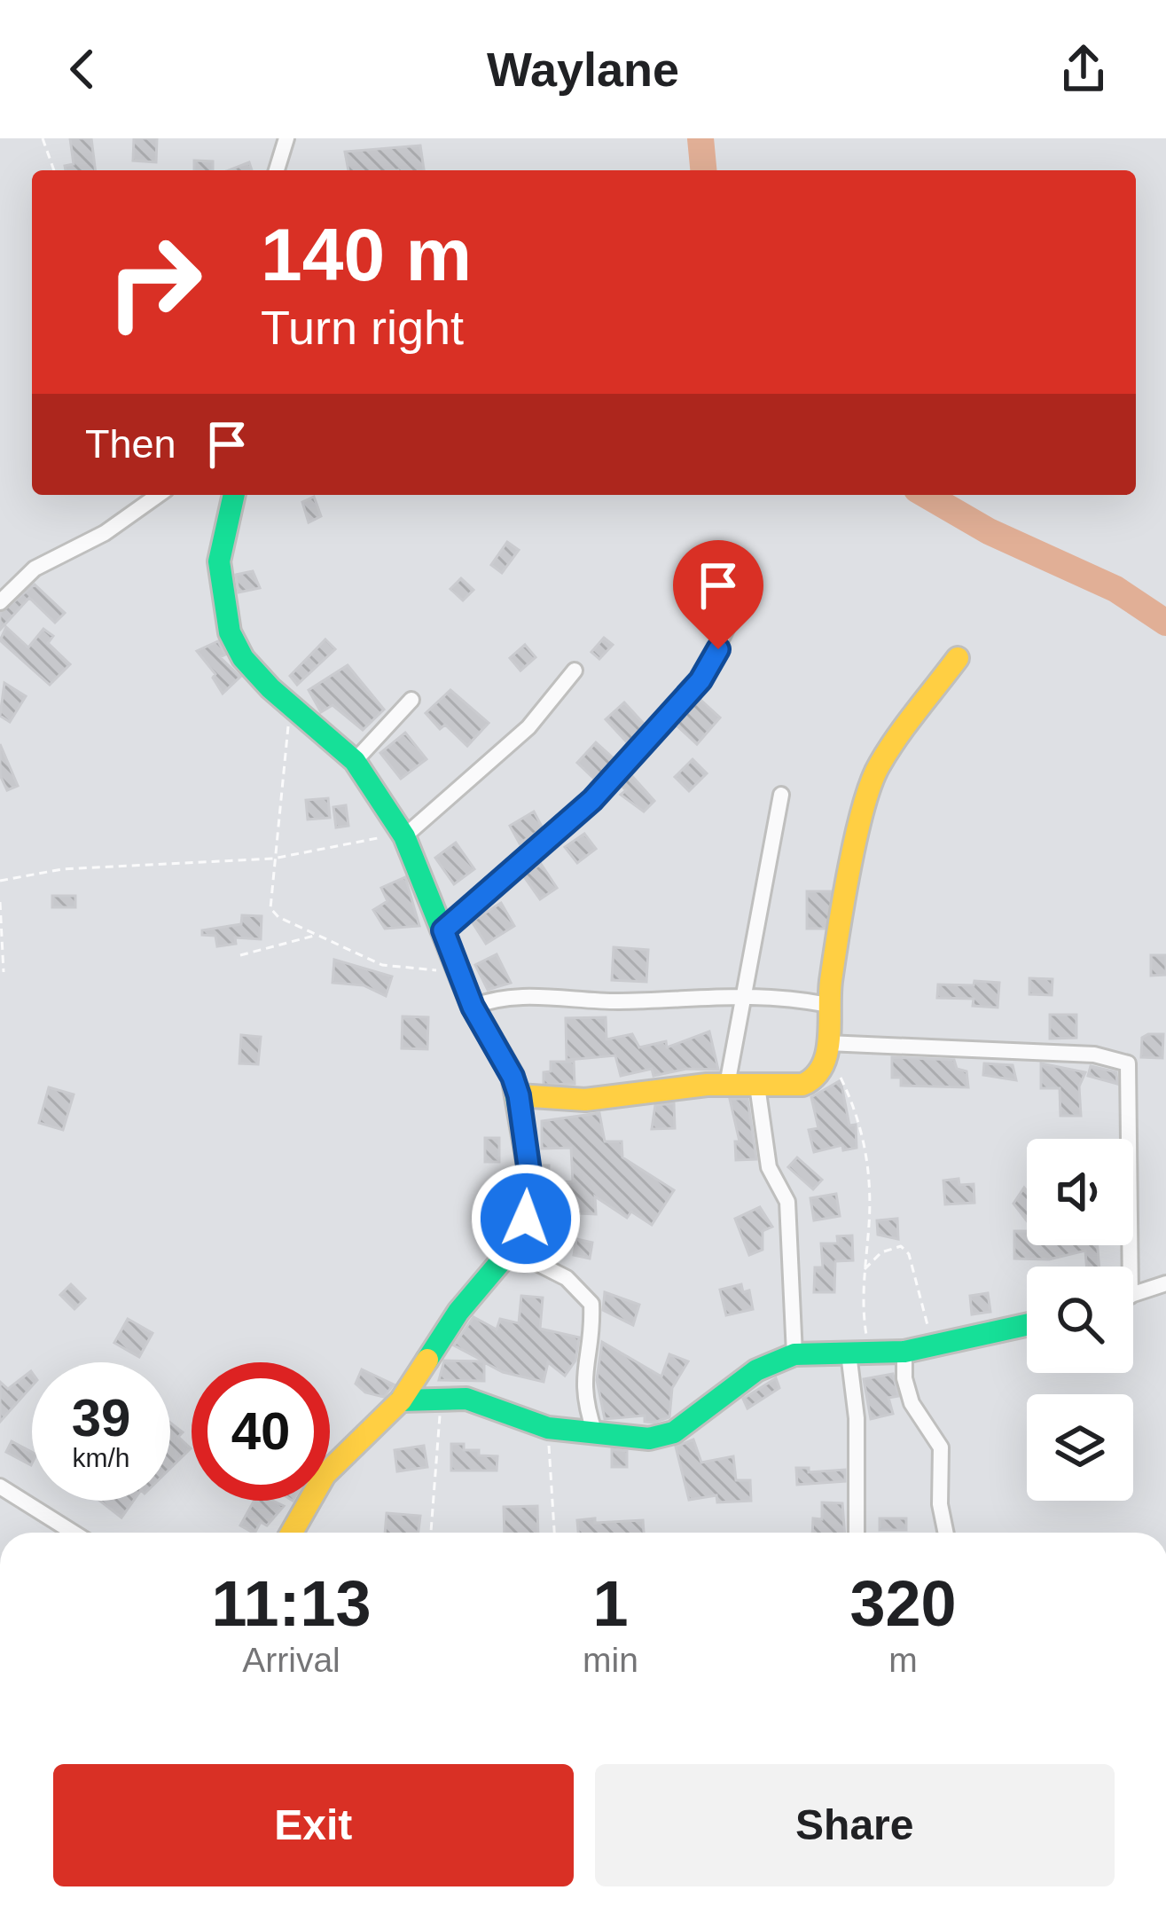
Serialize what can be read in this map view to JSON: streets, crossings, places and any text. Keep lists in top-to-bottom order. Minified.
{"page":{"header":"Waylane","turn":["140 m","Turn right"],"then":"Then","speed":"39 km/h","limit":"40","eta":["11:13","Arrival","1","min","320","m"],"buttons":["Exit","Share"]}}
